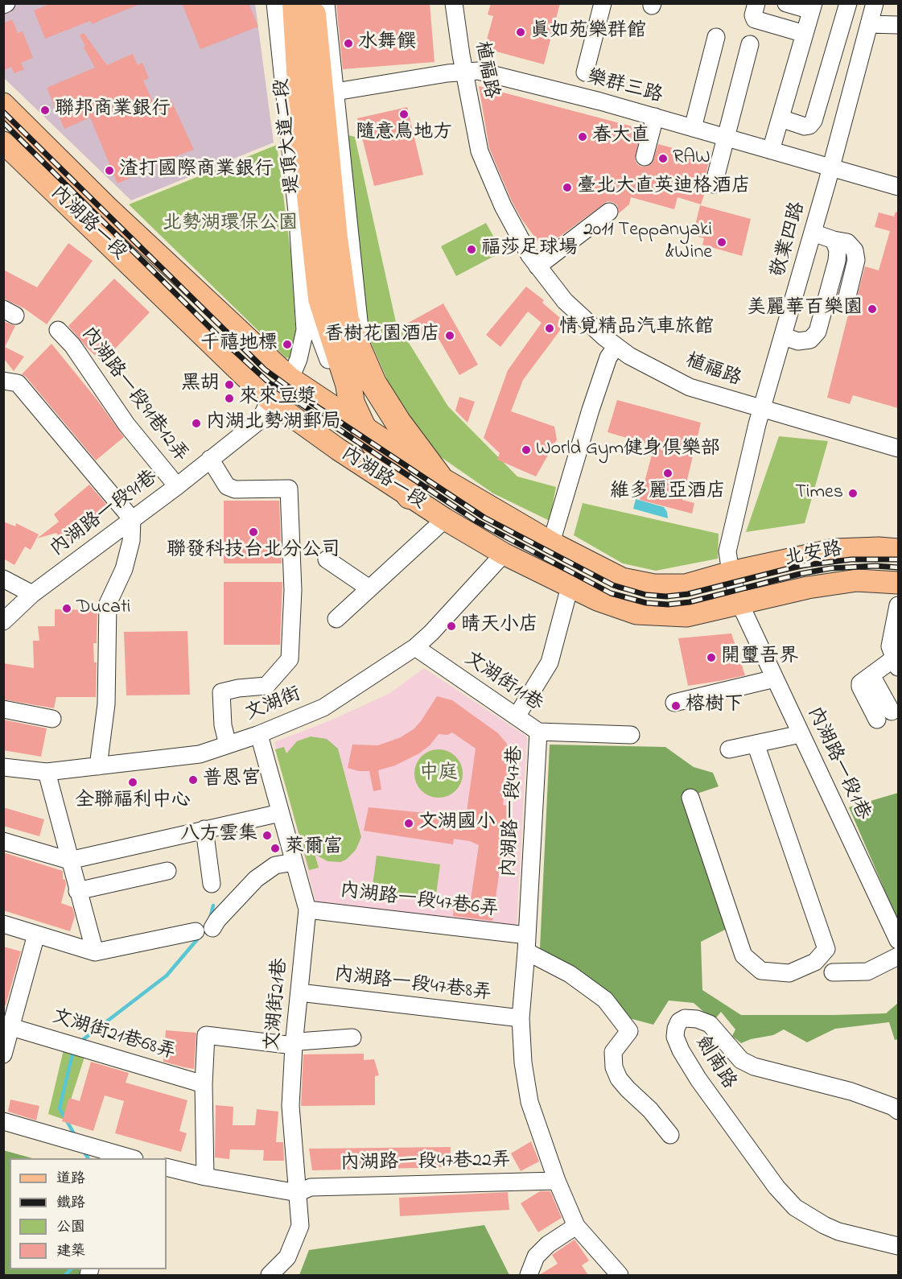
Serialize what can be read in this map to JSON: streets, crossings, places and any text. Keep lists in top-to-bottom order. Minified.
{"streets":{"highway":["堤頂大道二段"],"main road":["內湖路一段","北安路"],"street":["植福路","樂群三路","敬業四路","內湖路一段91巷12弄","內湖路一段91巷","文湖街11巷","文湖街","內湖路一段1巷","內湖路一段47巷","內湖路一段47巷6弄","內湖路一段47巷8弄","文湖街21巷","文湖街21巷68弄","劍南路","內湖路一段47巷22弄"]},"crossings":[["植福路","樂群三路"],["植福路","敬業四路"],["樂群三路","堤頂大道二段"],["樂群三路","敬業四路"],["堤頂大道二段","內湖路一段"],["堤頂大道二段","內湖路一段91巷"],["內湖路一段","敬業四路"],["內湖路一段","內湖路一段91巷"],["內湖路一段","北安路"],["內湖路一段","文湖街"],["內湖路一段","內湖路一段1巷"],["內湖路一段","內湖路一段47巷"],["敬業四路","北安路"],["敬業四路","內湖路一段1巷"],["內湖路一段91巷12弄","內湖路一段91巷"],["北安路","內湖路一段1巷"],["文湖街11巷","文湖街"],["文湖街11巷","內湖路一段47巷"],["文湖街","文湖街21巷"],["內湖路一段47巷","內湖路一段47巷6弄"],["內湖路一段47巷","內湖路一段47巷8弄"],["內湖路一段47巷","內湖路一段47巷22弄"],["內湖路一段47巷6弄","文湖街21巷"],["內湖路一段47巷8弄","文湖街21巷"],["文湖街21巷","文湖街21巷68弄"],["文湖街21巷","內湖路一段47巷22弄"]],"parks":["北勢湖環保公園","中庭"],"places":["真如苑樂群館","水舞饌","聯邦商業銀行","隨意鳥地方","春大直","RAW","渣打國際商業銀行","臺北大直英迪格酒店","2011 Teppanyaki &Wine","福莎足球場","美麗華百樂園","情覓精品汽車旅館","香樹花園酒店","千禧地標","黑胡","來來豆漿","內湖北勢湖郵局","World Gym健身俱樂部","維多麗亞酒店","Times","聯發科技台北分公司","Ducati","晴天小店","開璽吾界","榕樹下","普恩宮","全聯福利中心","文湖國小","八方雲集","萊爾富"],"legend":["道路","鐵路","公園","建築"]}
